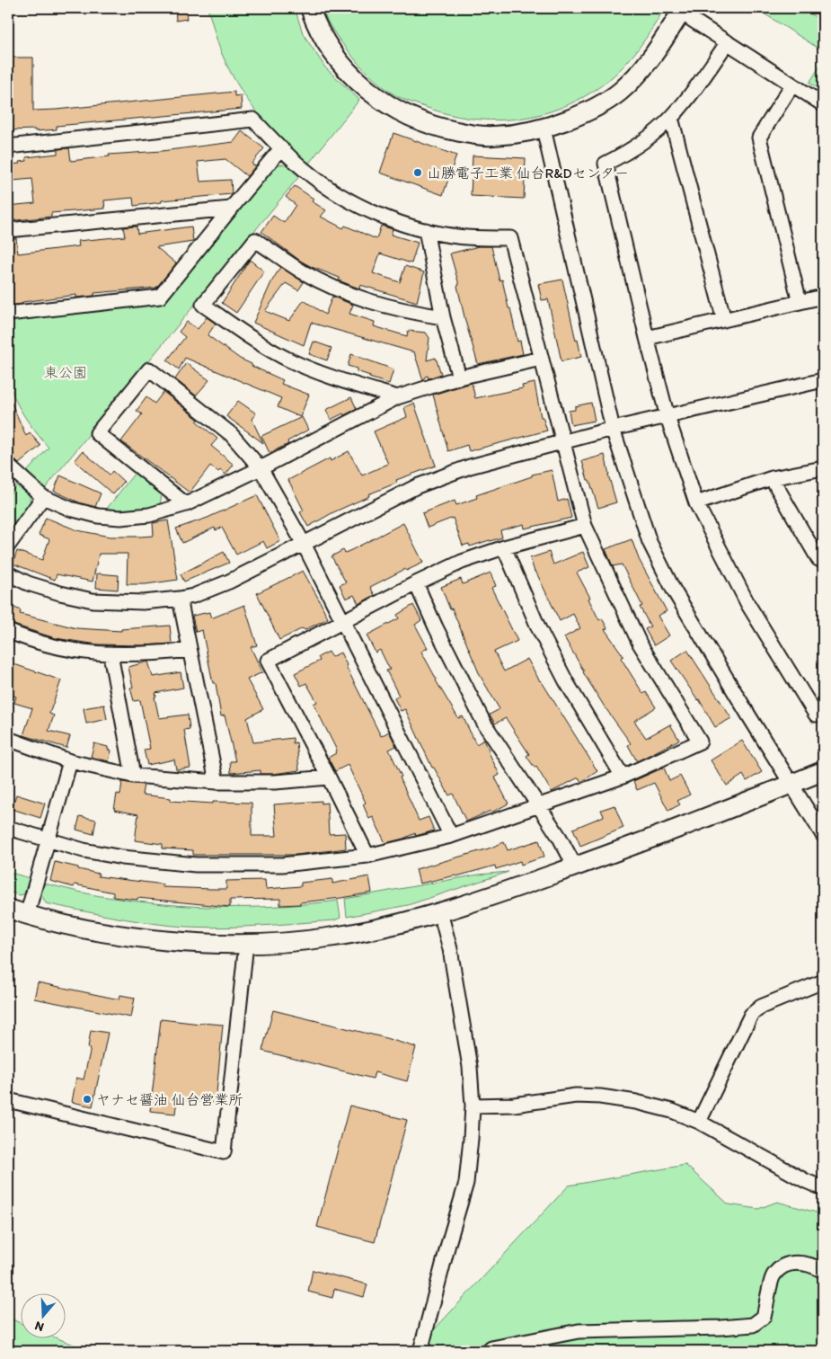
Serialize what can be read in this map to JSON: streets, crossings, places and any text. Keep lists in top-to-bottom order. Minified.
{"parks":["東公園"],"places":["山勝電子工業 仙台R&Dセンター","ヤナセ醤油 仙台営業所"],"north":"bottom"}
